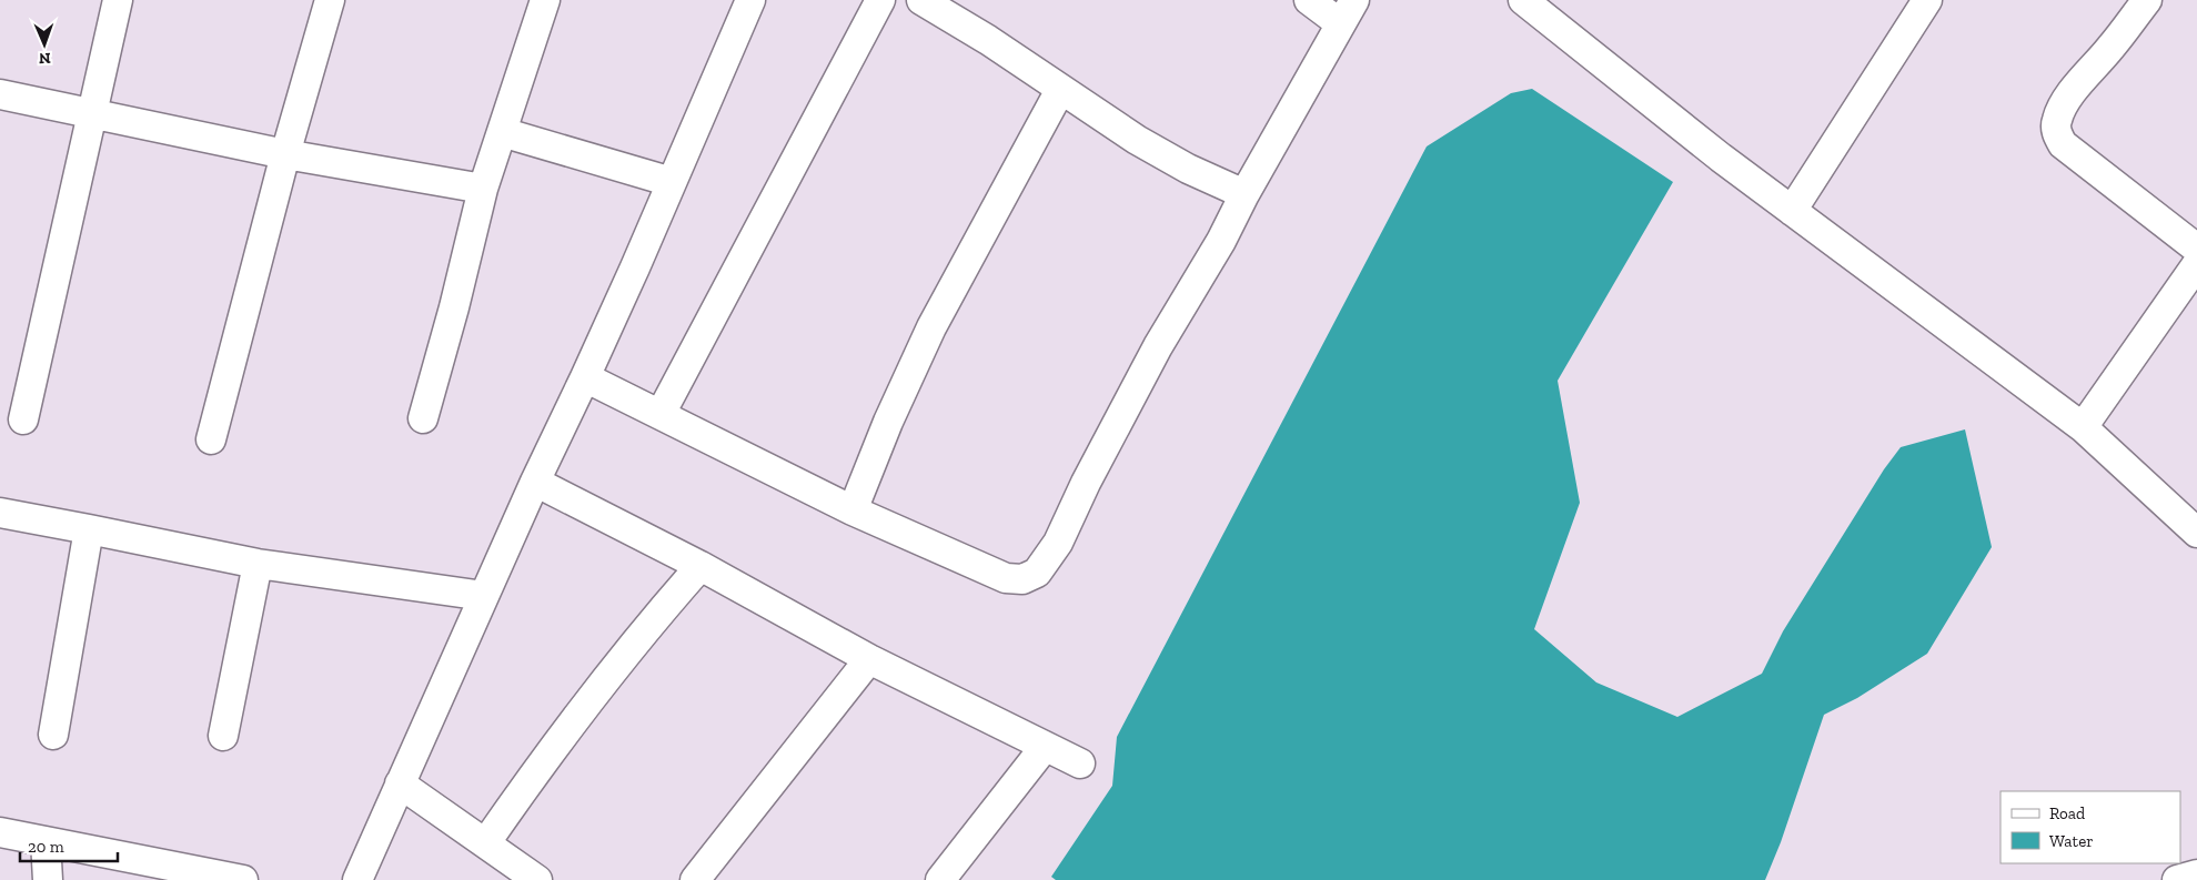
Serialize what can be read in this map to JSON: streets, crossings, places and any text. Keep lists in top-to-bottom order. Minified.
{"legend":["Road","Water"],"scale_bar":"20 m","north":"bottom"}
